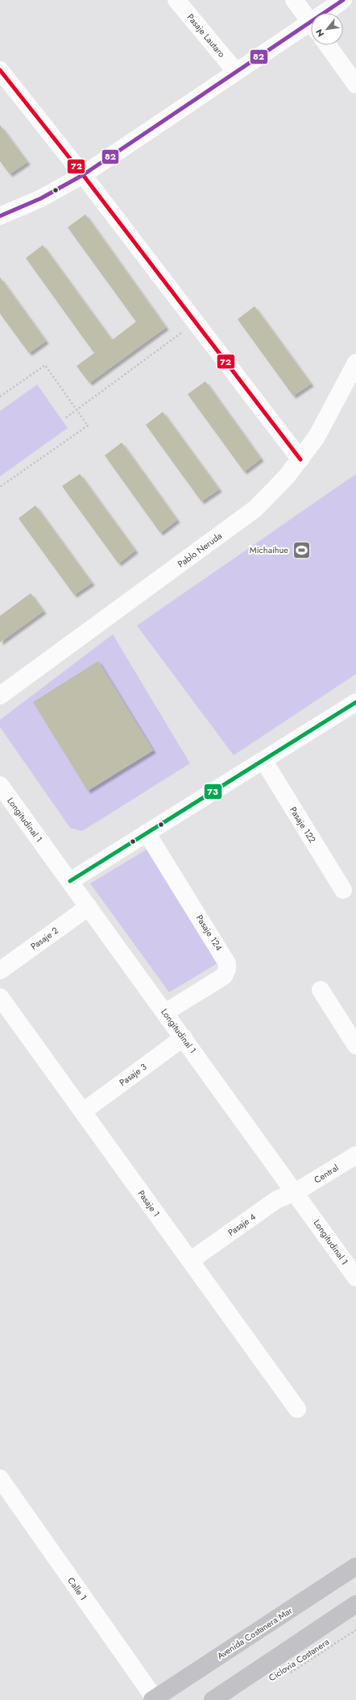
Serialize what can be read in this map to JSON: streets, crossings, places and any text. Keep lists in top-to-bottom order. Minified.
{"streets":{"main road":["Avenida Costanera Mar"],"street":["Pasaje Lautaro","Pablo Neruda","Longitudinal 1","Pasaje 122","Pasaje 124","Pasaje 2","Pasaje 3","Central","Pasaje 1","Pasaje 4","Calle 1"],"path":["Ciclovia Costanera"]},"crossings":[["Longitudinal 1","Pasaje 124"],["Longitudinal 1","Pasaje 2"],["Longitudinal 1","Pasaje 3"],["Longitudinal 1","Central"],["Longitudinal 1","Pasaje 4"],["Pasaje 3","Pasaje 1"],["Central","Pasaje 4"],["Pasaje 1","Pasaje 4"],["Calle 1","Avenida Costanera Mar"]],"places":{"sports":["Michaihue"]},"lines":["transit line 82","transit line 72","transit line 73"],"north":"bottom left"}
